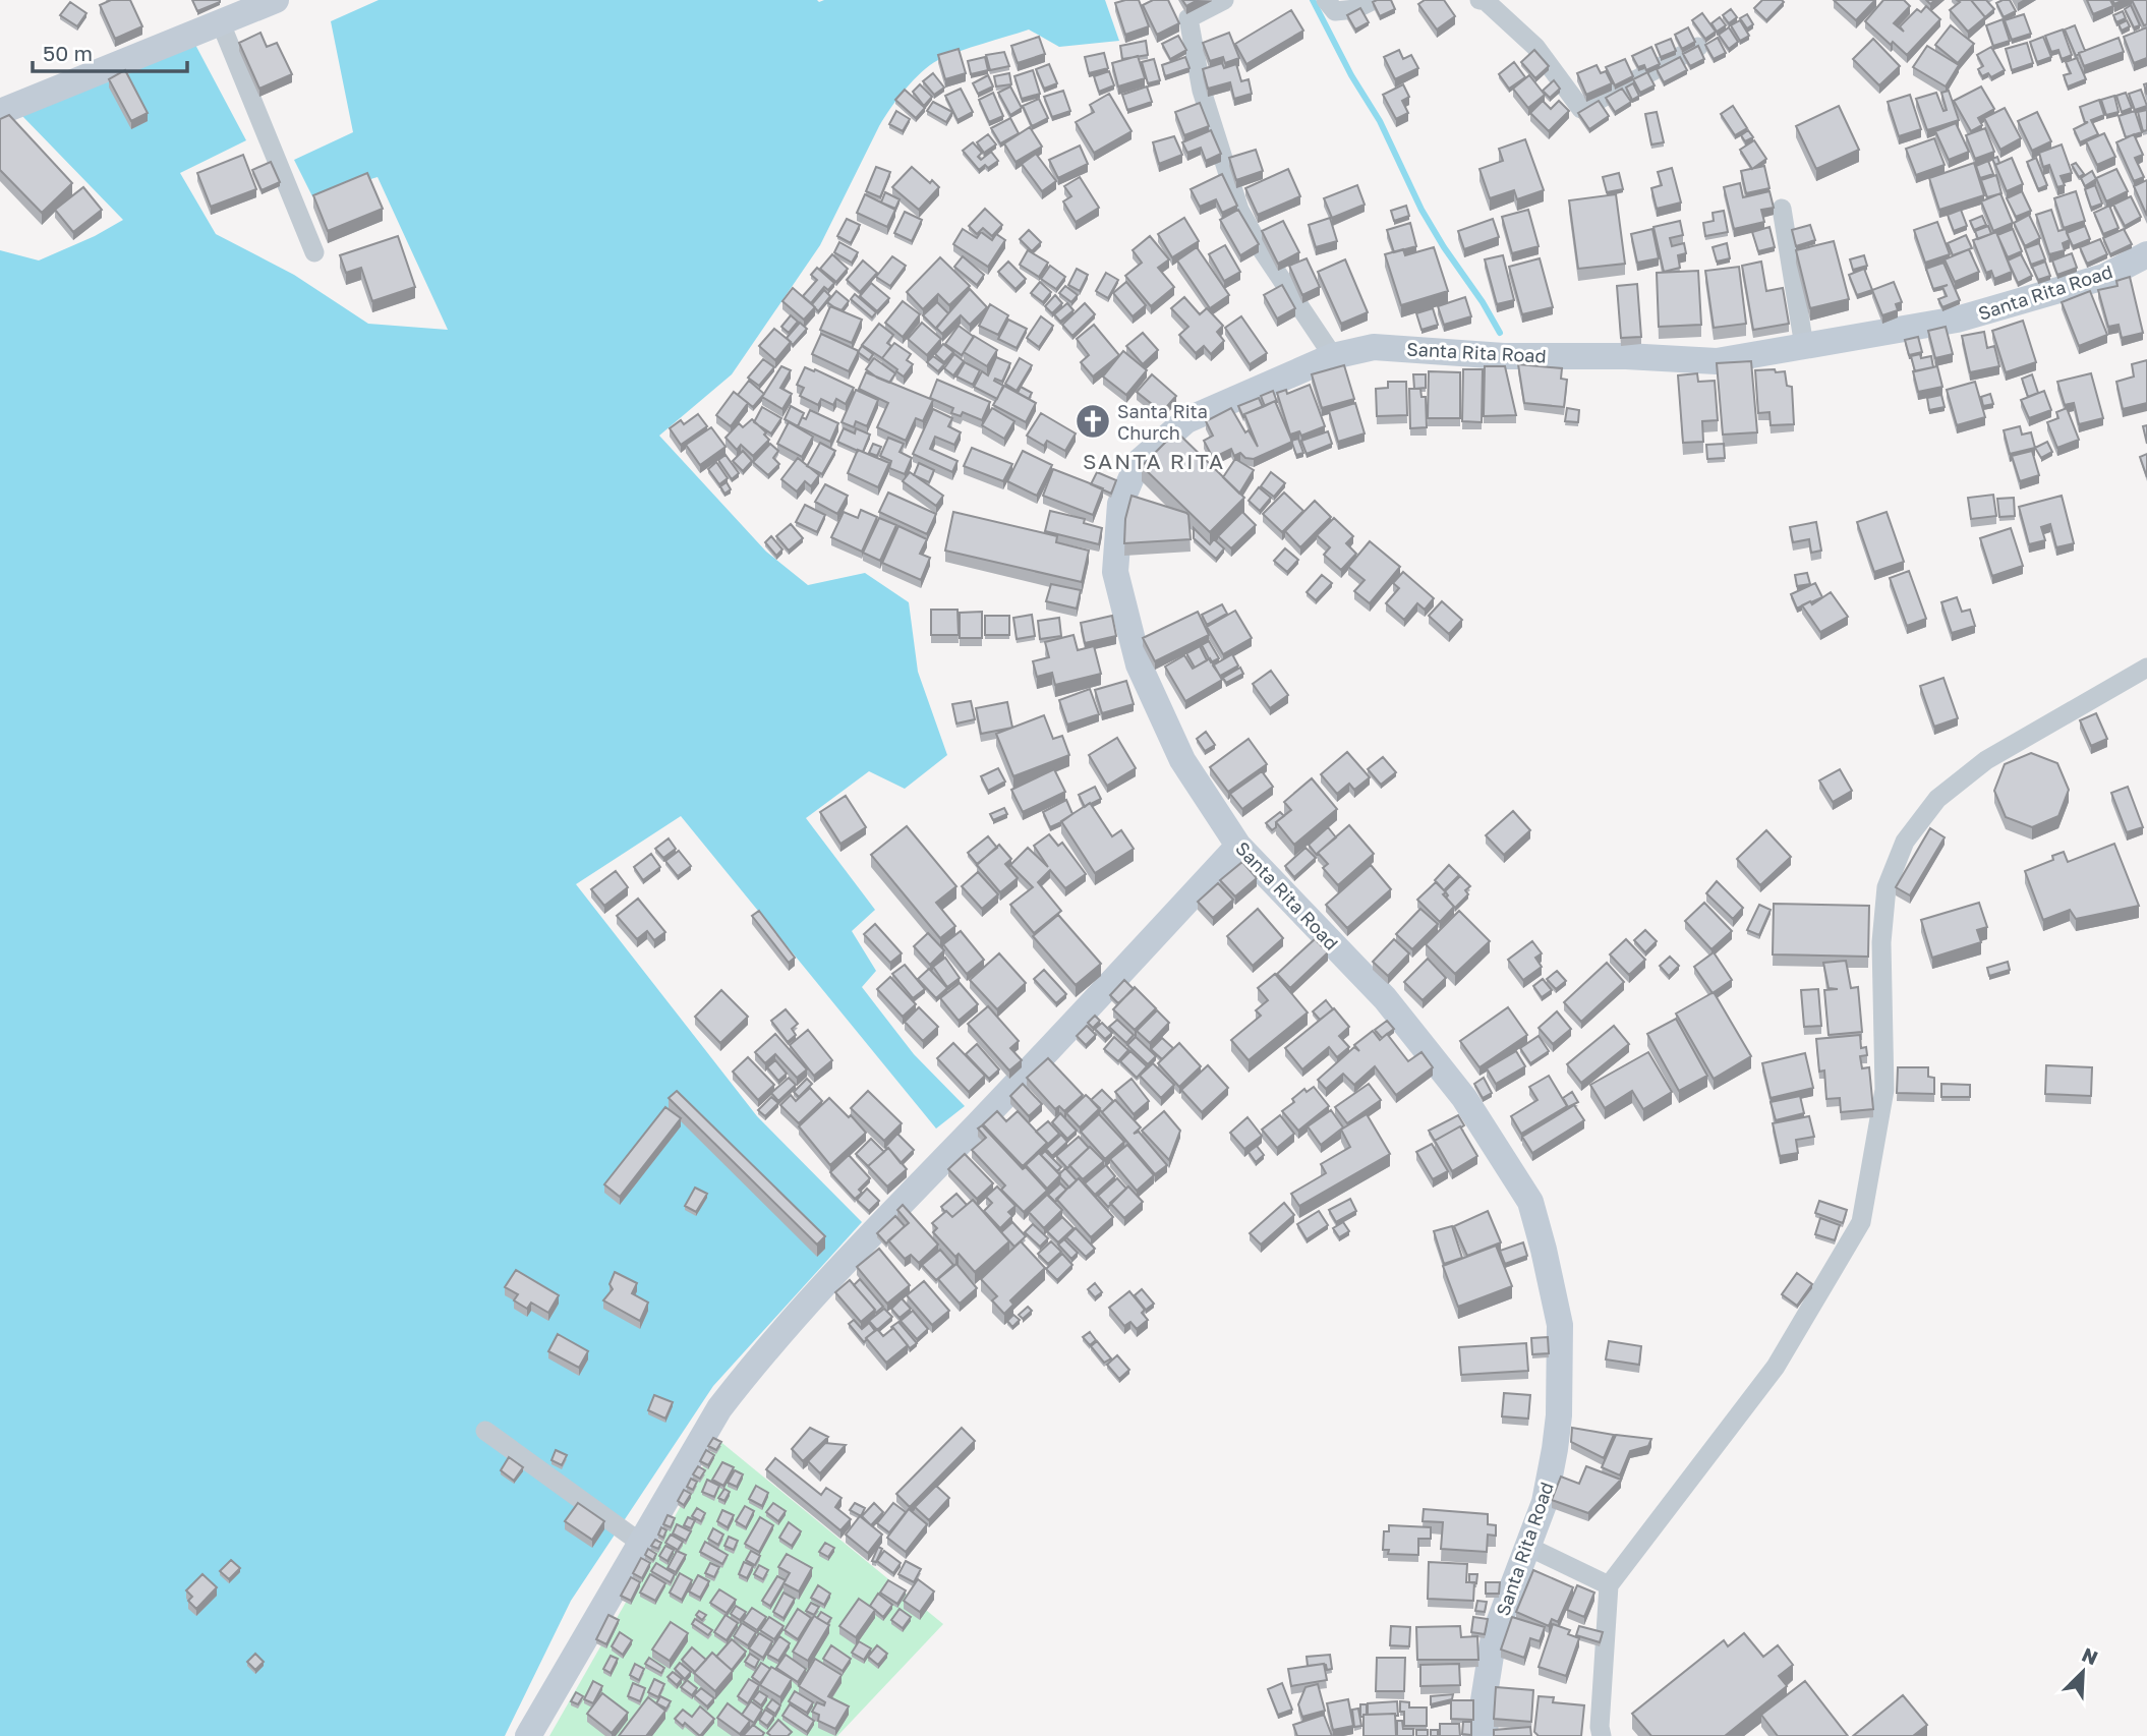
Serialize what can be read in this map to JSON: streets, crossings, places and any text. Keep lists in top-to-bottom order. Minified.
{"streets":{"street":["Santa Rita Road"]},"districts":["SANTA RITA"],"places":{"church":["Santa Rita Church"]},"scale_bar":"50 m","north":"top right"}
